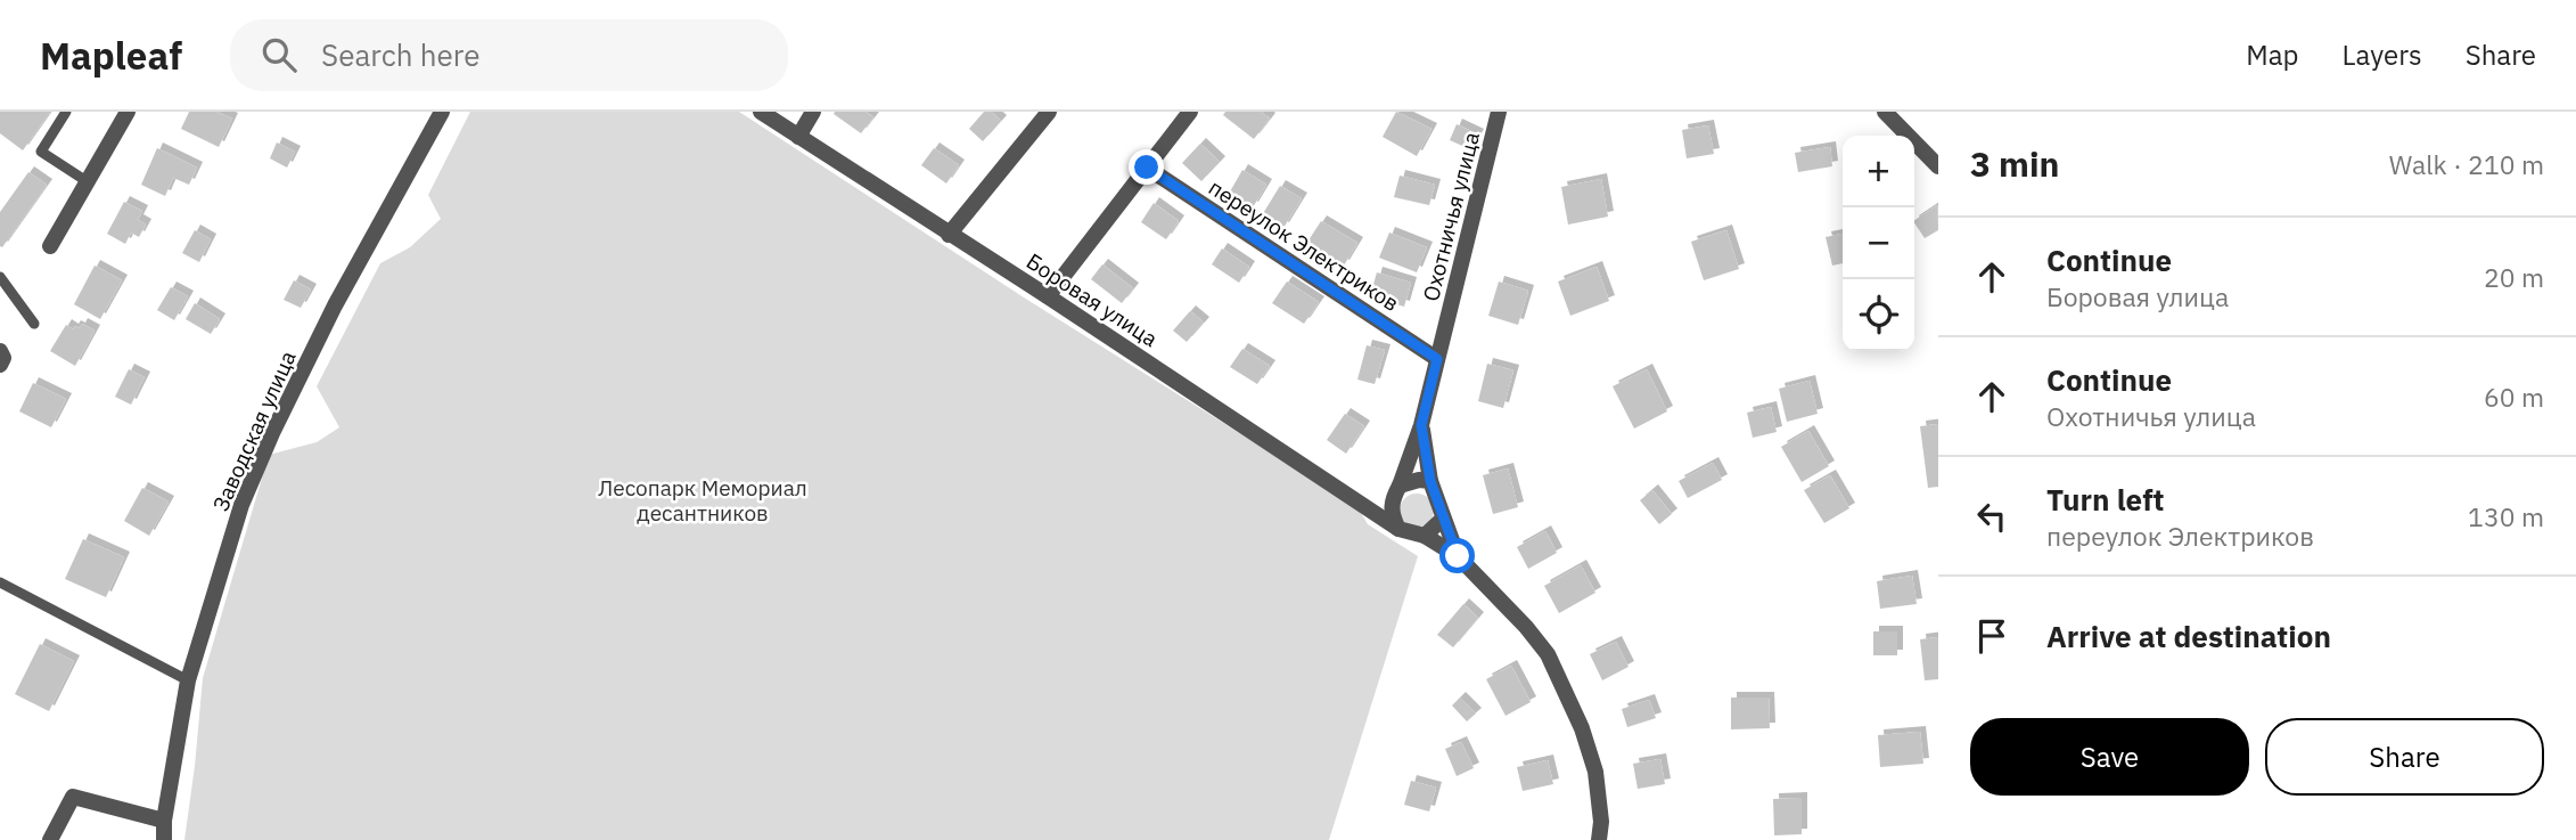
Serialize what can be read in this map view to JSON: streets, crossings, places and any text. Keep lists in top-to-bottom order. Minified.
{"streets":{"street":["Охотничья улица","переулок Электриков","Боровая улица","Заводская улица"]},"crossings":[["Охотничья улица","переулок Электриков"],["Охотничья улица","Боровая улица"]],"parks":["Лесопарк Мемориал десантников"],"page":{"header":"Mapleaf","search":"Search here","nav":["Map","Layers","Share"],"heading":["3 min","Walk · 210 m"],"map_buttons":["+","−"],"list":[["Continue","Боровая улица","20 m"],["Continue","Охотничья улица","60 m"],["Turn left","переулок Электриков","130 m"],"Arrive at destination"],"buttons":["Save","Share"]}}
